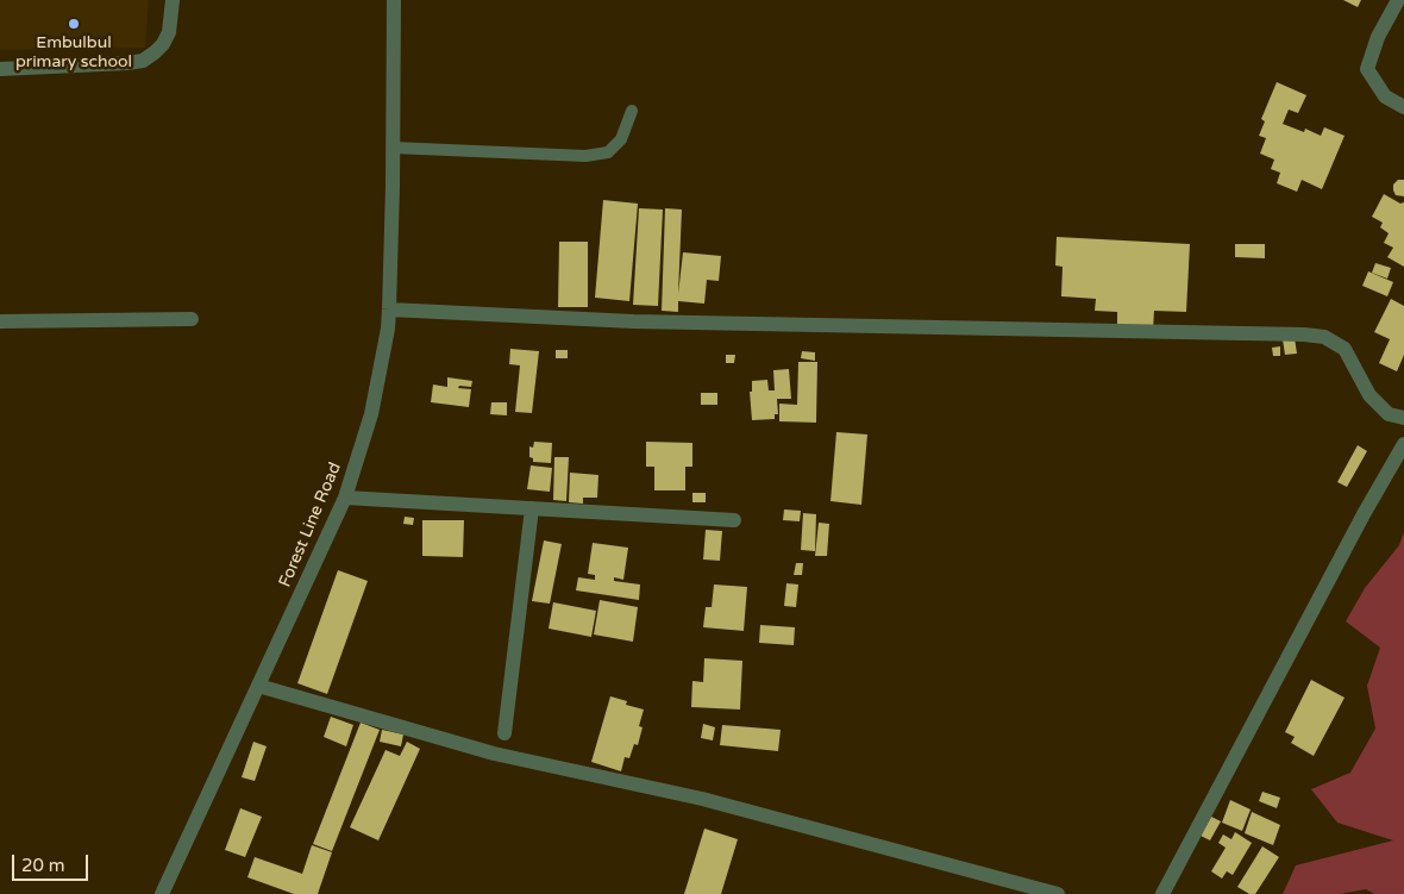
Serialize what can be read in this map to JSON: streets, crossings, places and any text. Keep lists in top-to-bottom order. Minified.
{"streets":{"street":["Forest Line Road"]},"places":["Embulbul primary school"],"scale_bar":"20 m"}
